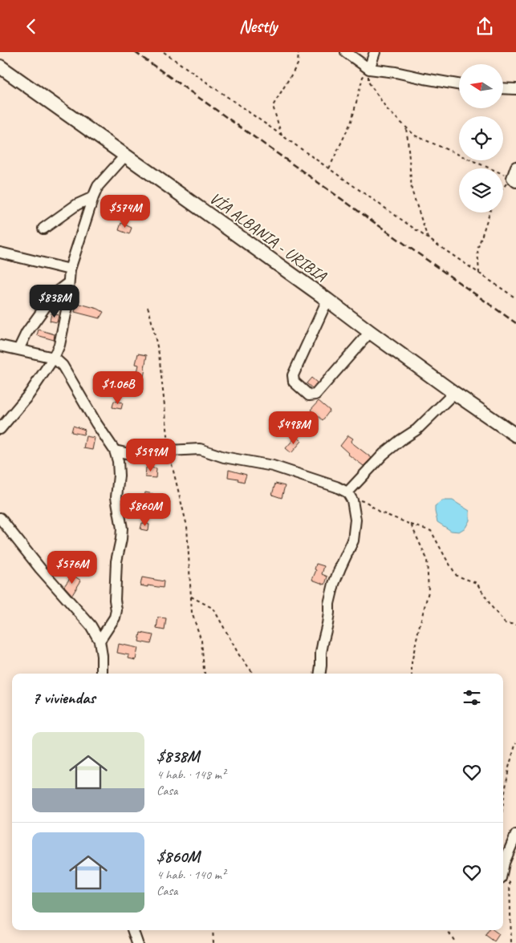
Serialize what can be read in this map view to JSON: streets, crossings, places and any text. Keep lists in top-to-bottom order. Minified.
{"streets":{"main road":["VÍA ALBANIA - URIBIA"]},"north":"left","page":{"header":"Nestly","price":["$574M","$838M","$1.06B","$498M","$599M","$860M","$576M"],"heading":"7 viviendas","list":[{"name":"$838M","note":"4 hab. · 148 m² · Casa"},{"name":"$860M","note":"4 hab. · 140 m² · Casa"}]}}
